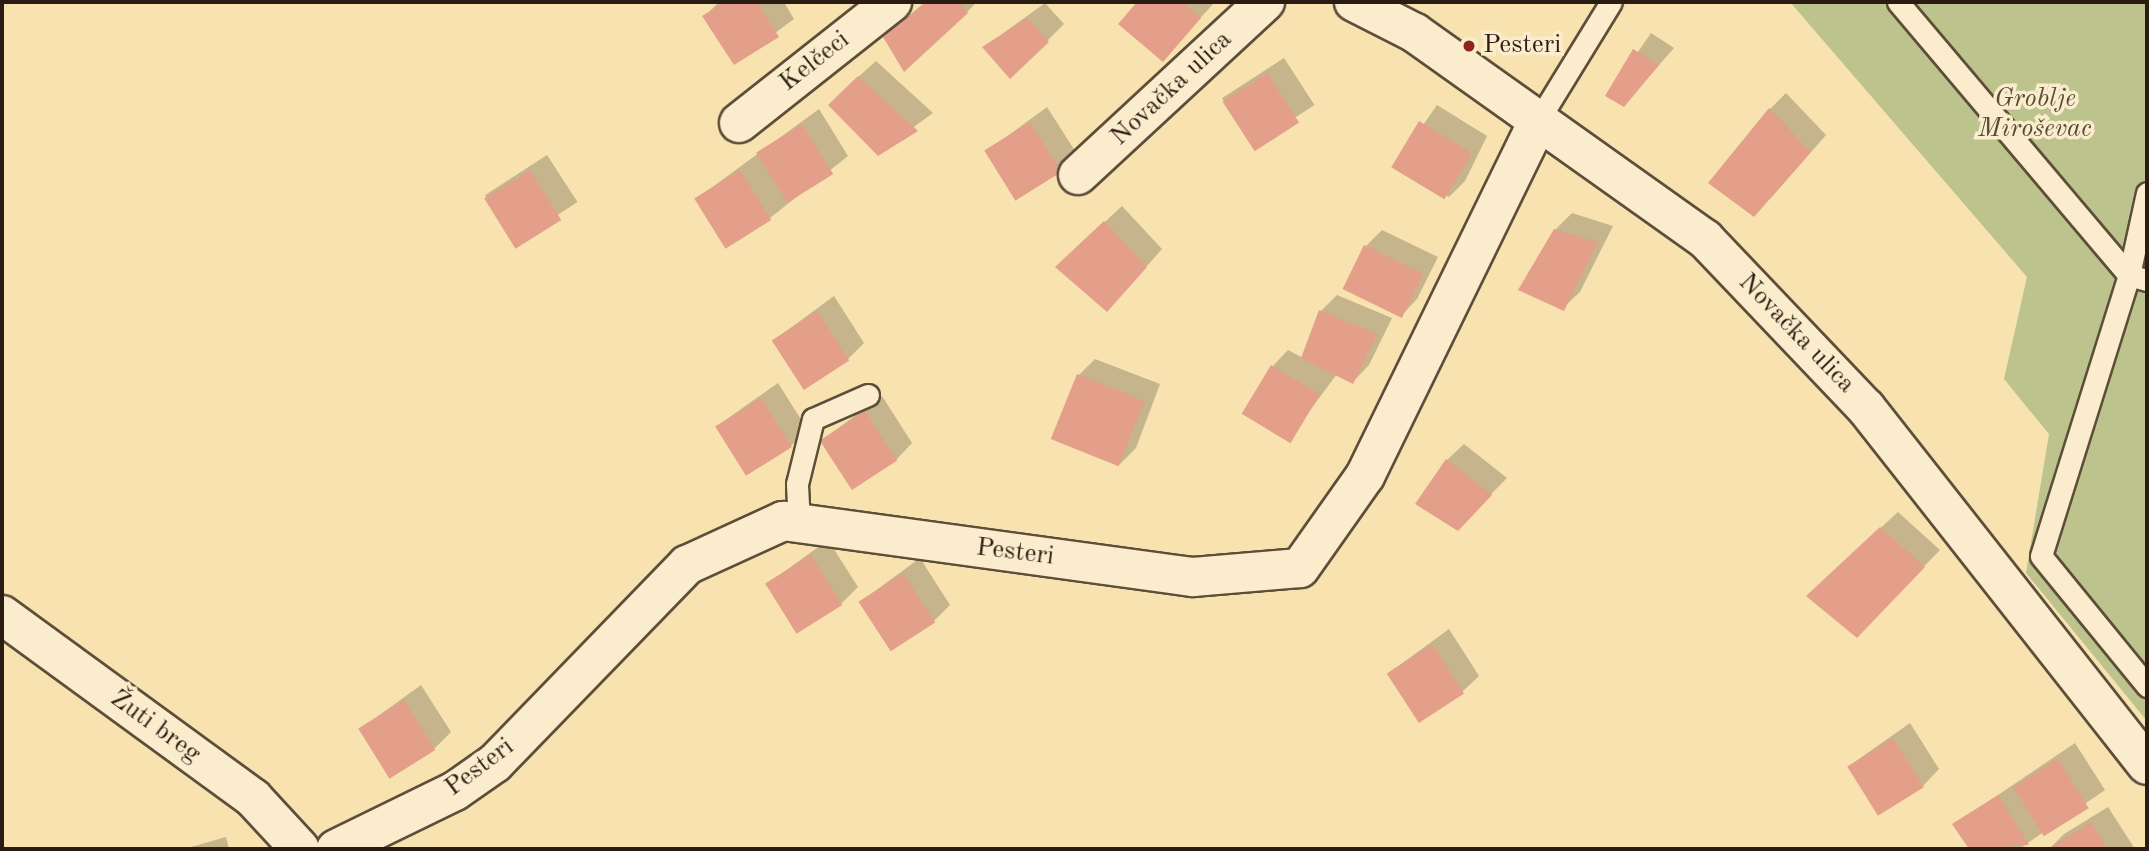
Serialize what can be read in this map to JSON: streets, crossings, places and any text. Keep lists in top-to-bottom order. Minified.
{"streets":{"street":["Kelčeci","Novačka ulica","Pesteri","Žuti breg"]},"crossings":[["Novačka ulica","Pesteri"]],"parks":["Groblje Miroševac"],"places":["Pesteri"]}
